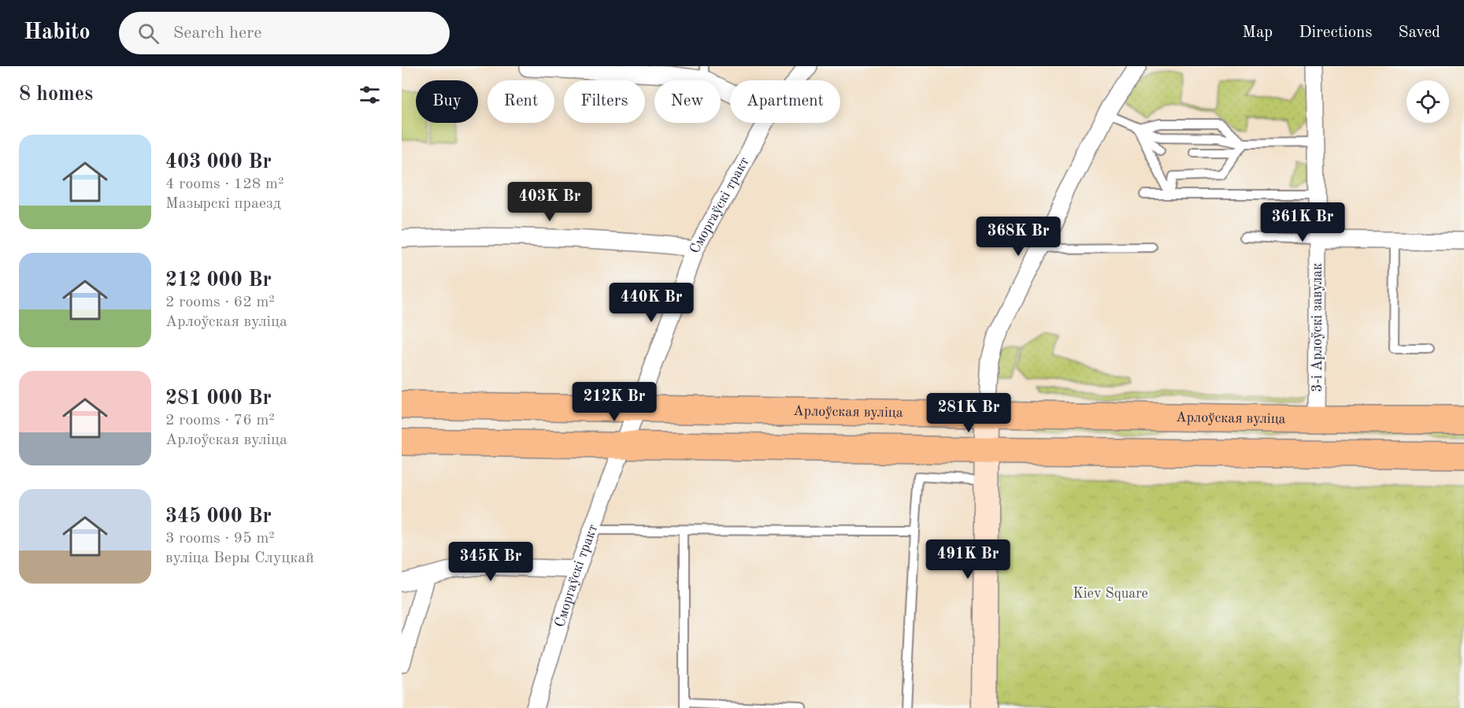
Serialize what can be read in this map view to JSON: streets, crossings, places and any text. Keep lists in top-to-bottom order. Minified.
{"streets":{"main road":["Арлоўская вуліца"],"street":["Сморгаўскі тракт","3-і Арлоўскі завулак"]},"crossings":[["Сморгаўскі тракт","Арлоўская вуліца"],["3-і Арлоўскі завулак","Арлоўская вуліца"]],"parks":["Kiev Square"],"page":{"header":"Habito","search":"Search here","nav":["Map","Directions","Saved"],"heading":"8 homes","chip":["Buy","Rent","Filters","New","Apartment"],"list":[{"name":"403 000 Br","note":"4 rooms · 128 m² · Мазырскі праезд"},{"name":"212 000 Br","note":"2 rooms · 62 m² · Арлоўская вуліца"},{"name":"281 000 Br","note":"2 rooms · 76 m² · Арлоўская вуліца"},{"name":"345 000 Br","note":"3 rooms · 95 m² · вуліца Веры Слуцкай"}],"price":["403K Br","361K Br","368K Br","440K Br","212K Br","281K Br","491K Br","345K Br"]}}
